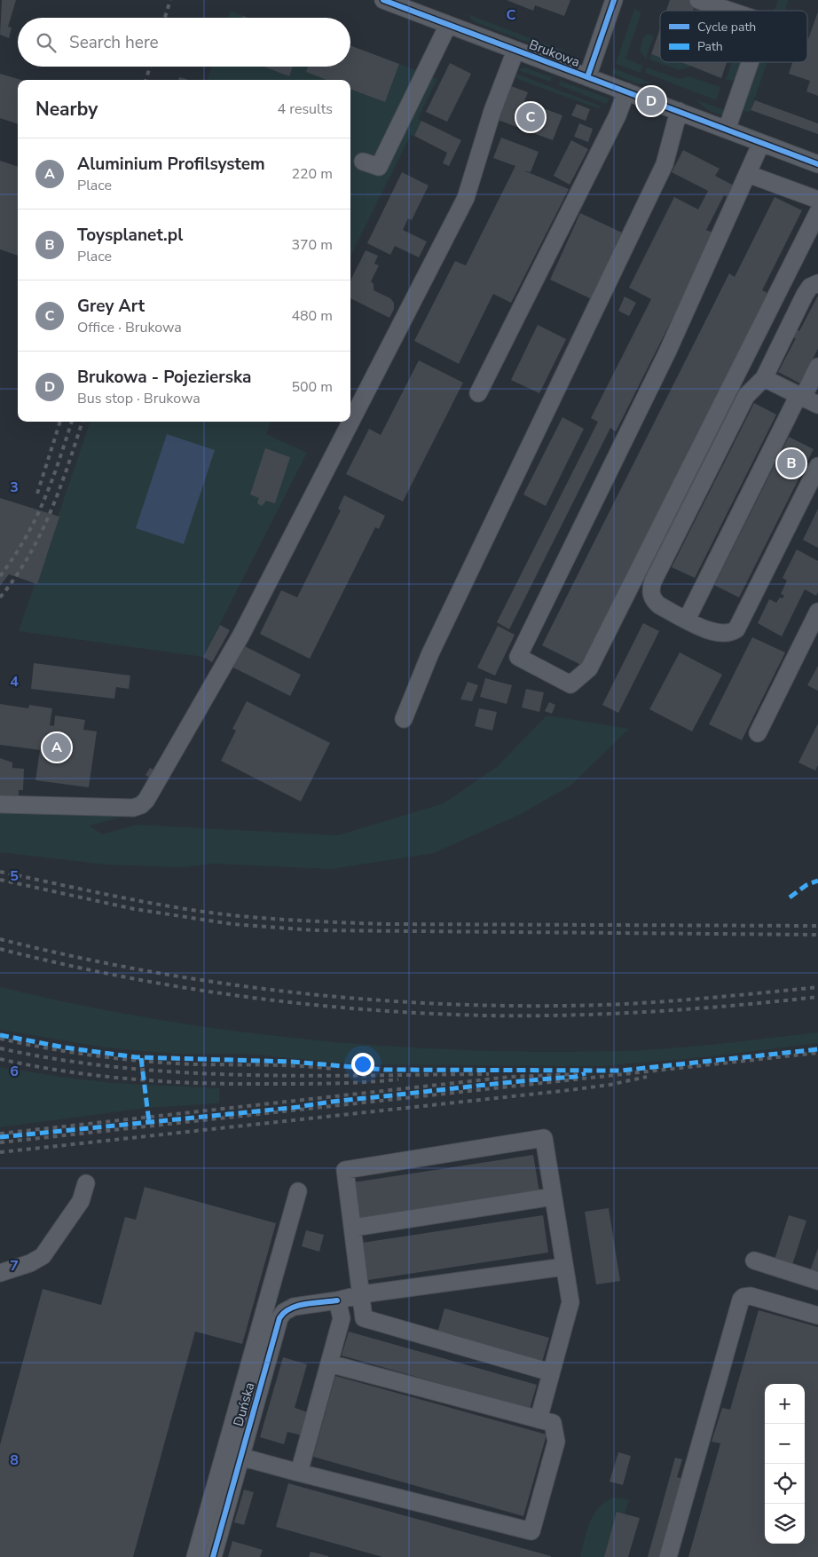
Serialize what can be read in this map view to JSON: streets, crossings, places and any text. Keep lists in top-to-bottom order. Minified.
{"streets":{"street":["Brukowa","Duńska"]},"legend":["Cycle path","Path"],"page":{"search":"Search here","heading":["Nearby","4 results"],"pins":["D","C","B","A"],"list":[{"mark":"A","name":"Aluminium Profilsystem","note":"Place","value":"220 m"},{"mark":"B","name":"Toysplanet.pl","note":"Place","value":"370 m"},{"mark":"C","name":"Grey Art","note":"Office · Brukowa","value":"480 m"},{"mark":"D","name":"Brukowa - Pojezierska","note":"Bus stop · Brukowa","value":"500 m"}],"map_buttons":["+","−"]},"grid":{"columns":["C"],"rows":["3","4","5","6","7","8"]}}
